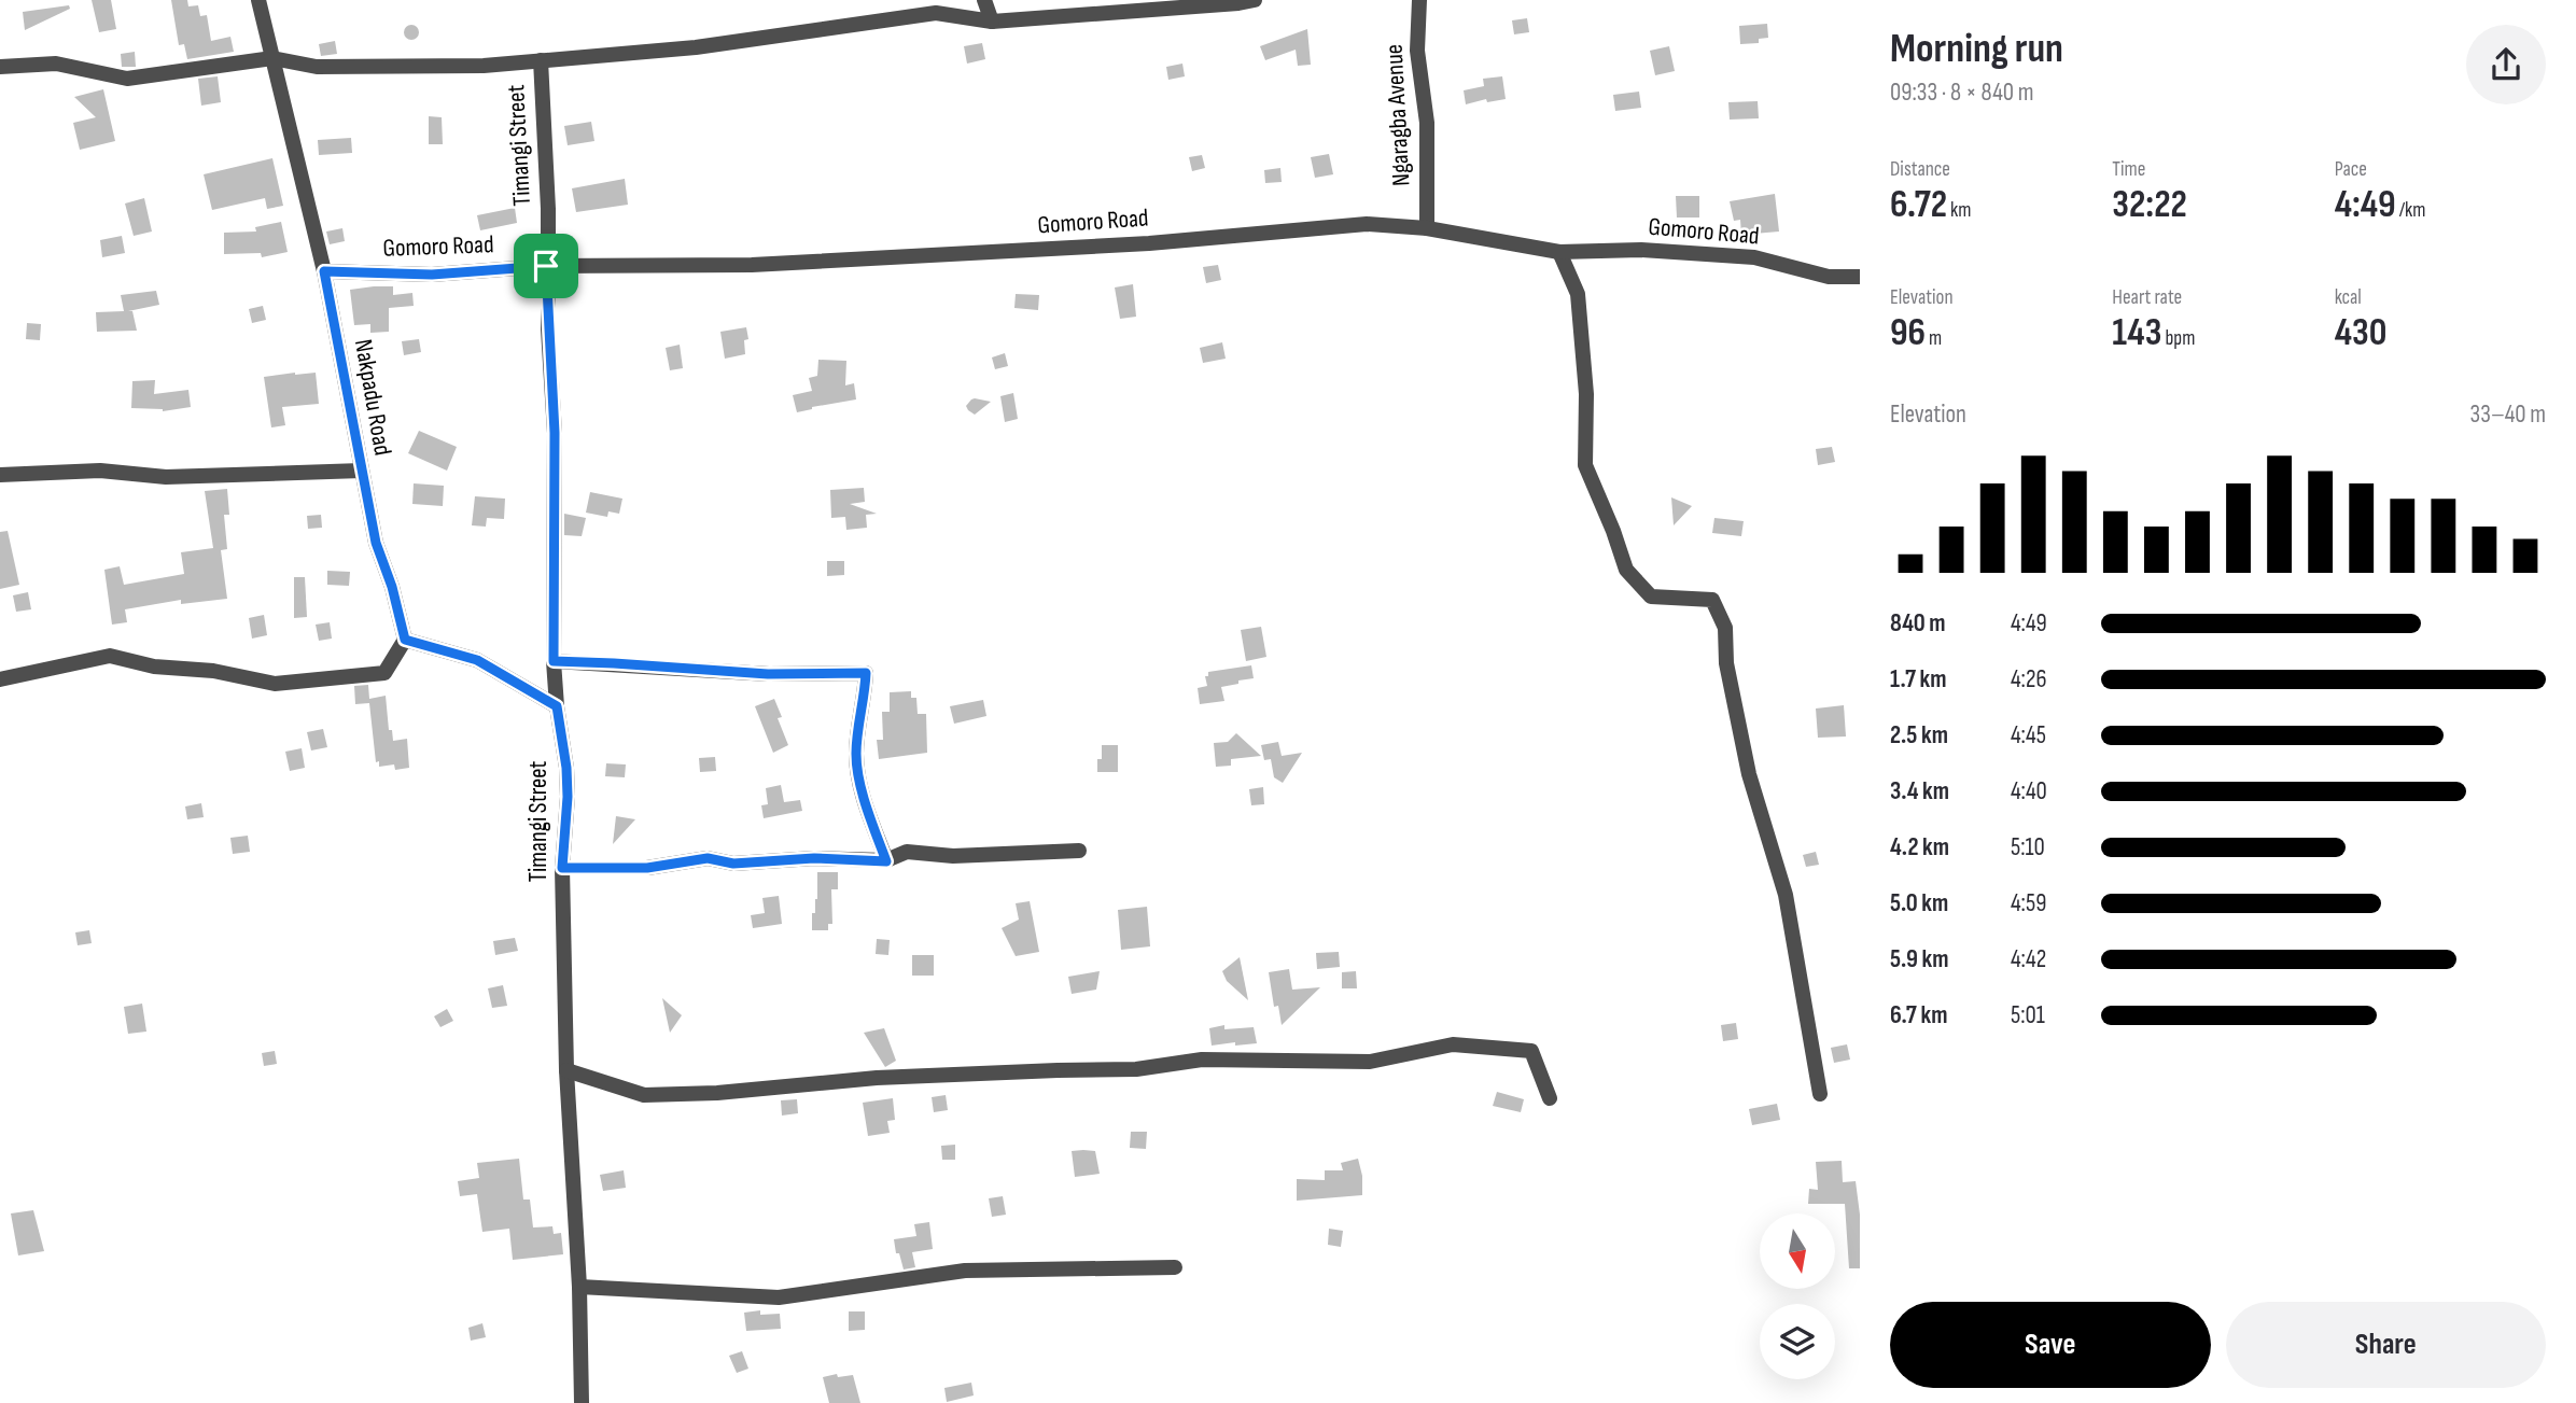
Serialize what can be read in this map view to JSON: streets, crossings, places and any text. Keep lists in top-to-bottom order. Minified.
{"streets":{"street":["Ngaragba Avenue","Timangi Street","Gomoro Road","Nakpadu Road"]},"crossings":[["Ngaragba Avenue","Gomoro Road"],["Timangi Street","Gomoro Road"],["Gomoro Road","Nakpadu Road"]],"north":"bottom","page":{"heading":["Morning run","09:33 · 8 × 840 m"],"stats":[["Distance","6.72 km"],["Time","32:22"],["Pace","4:49 /km"],["Elevation","96 m"],["Heart rate","143 bpm"],["kcal","430"]],"chart":["Elevation","33–40 m"],"list":[{"name":"840 m","note":"4:49"},{"name":"1.7 km","note":"4:26"},{"name":"2.5 km","note":"4:45"},{"name":"3.4 km","note":"4:40"},{"name":"4.2 km","note":"5:10"},{"name":"5.0 km","note":"4:59"},{"name":"5.9 km","note":"4:42"},{"name":"6.7 km","note":"5:01"}],"buttons":["Save","Share"]}}
